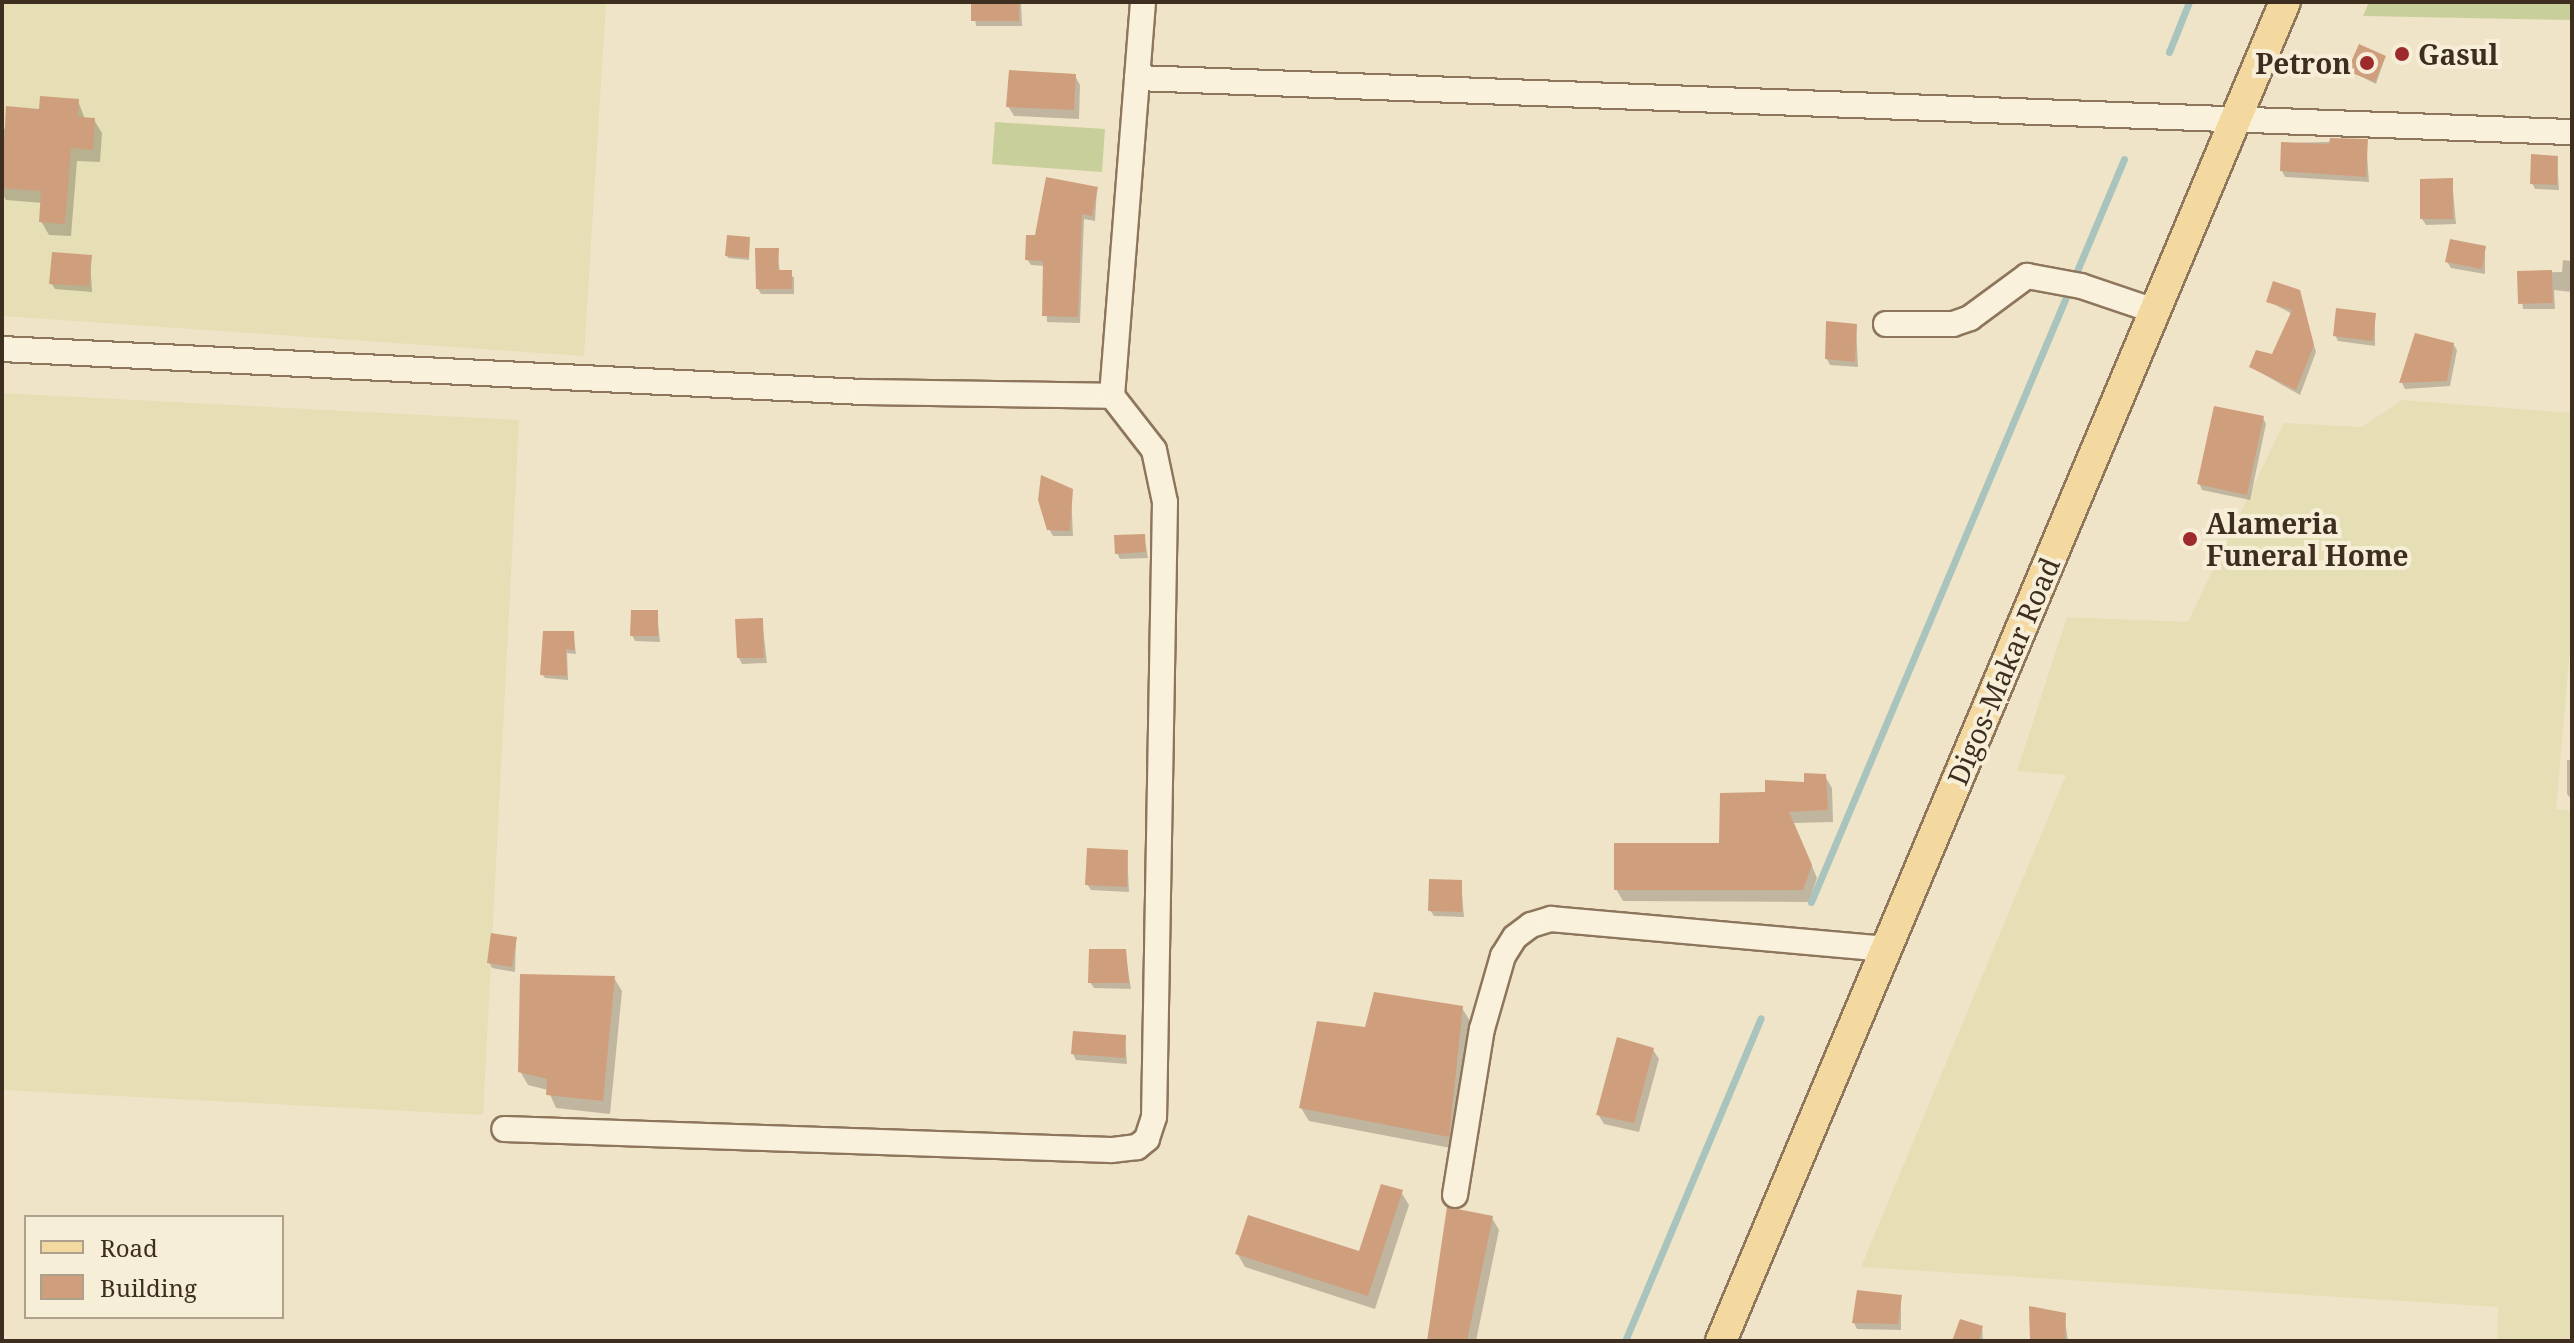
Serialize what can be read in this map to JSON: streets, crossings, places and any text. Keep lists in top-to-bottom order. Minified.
{"streets":{"main road":["Digos-Makar Road"]},"places":["Gasul","Petron","Alameria Funeral Home"],"legend":["Road","Building"]}
